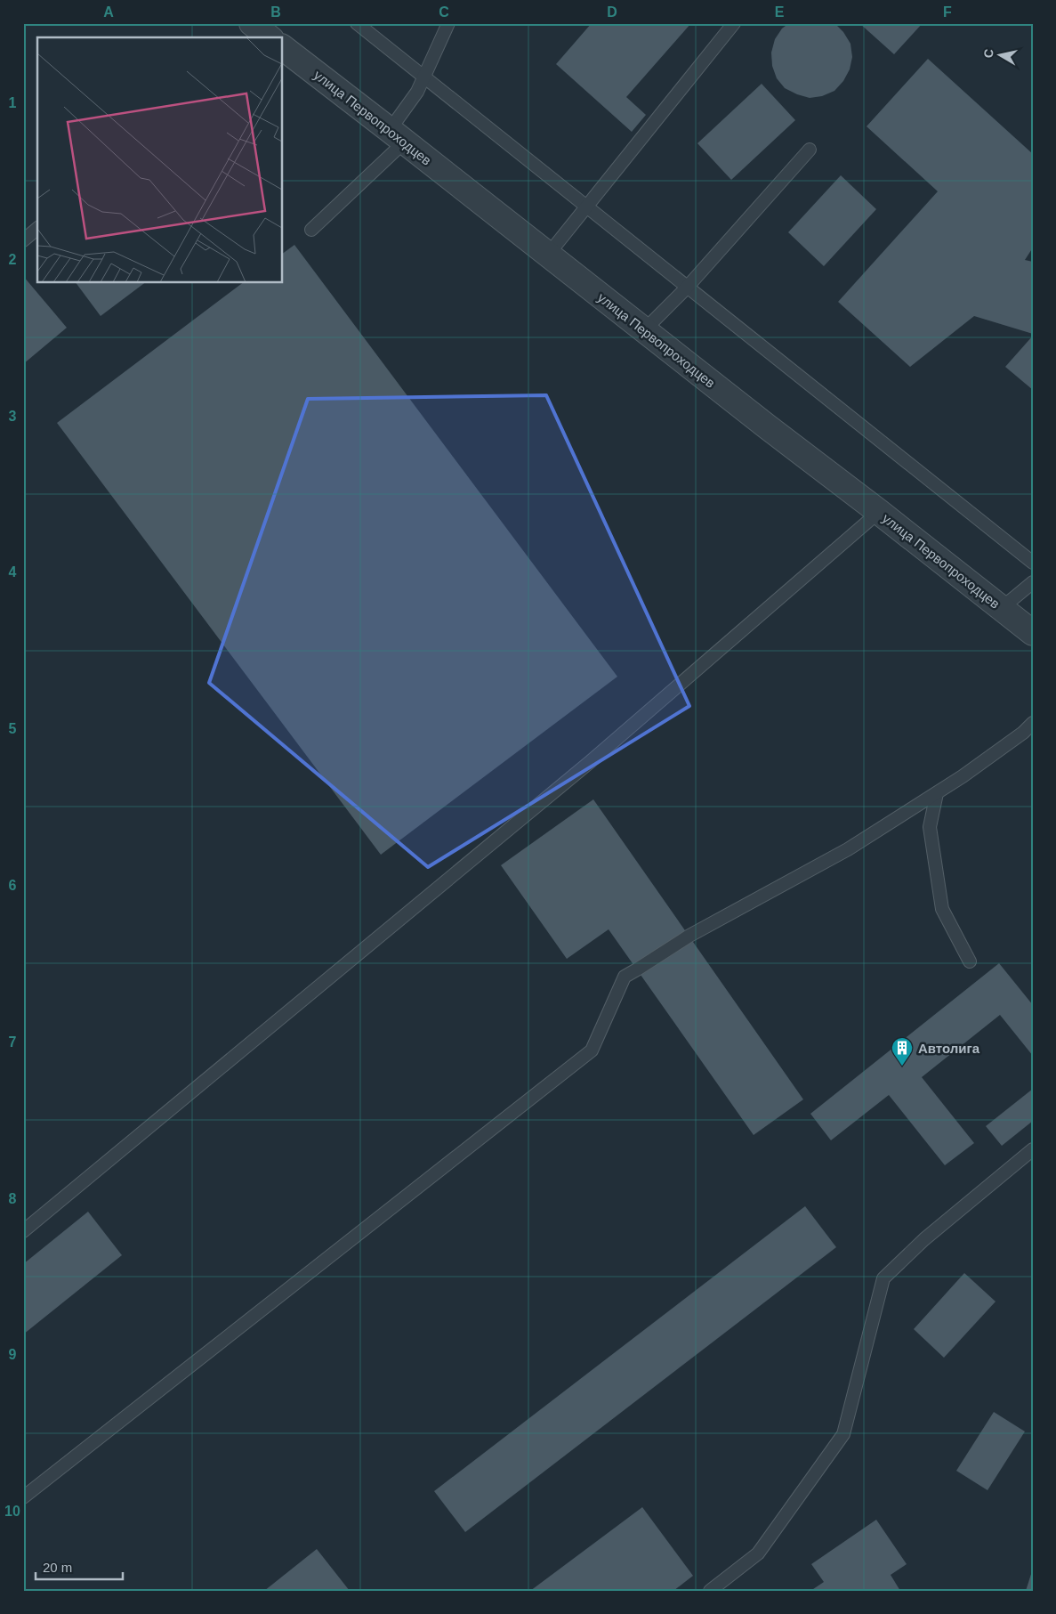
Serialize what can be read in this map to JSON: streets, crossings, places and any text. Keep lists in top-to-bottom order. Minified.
{"streets":{"street":["улица Первопроходцев"]},"places":{"building":["Автолига"]},"scale_bar":"20 m","north":"left","grid":{"columns":["A","B","C","D","E","F"],"rows":["1","2","3","4","5","6","7","8","9","10"]}}
